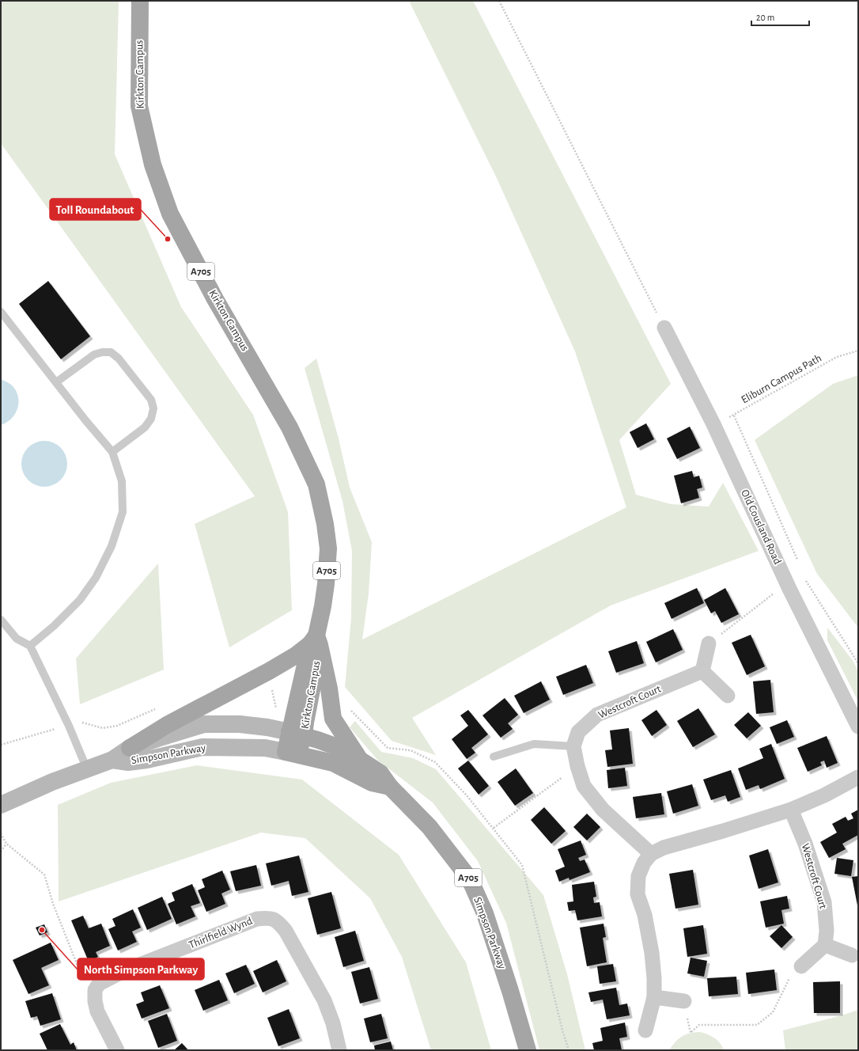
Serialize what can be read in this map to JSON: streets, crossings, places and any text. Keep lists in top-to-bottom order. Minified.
{"streets":{"main road":["Kirkton Campus","A705","Simpson Parkway"],"street":["Old Cousland Road","Westcroft Court","Thirlfield Wynd"],"path":["Eliburn Campus Path"]},"crossings":[["Kirkton Campus","A705"],["Kirkton Campus","Simpson Parkway"],["A705","Simpson Parkway"],["Eliburn Campus Path","Old Cousland Road"]],"places":["Toll Roundabout","North Simpson Parkway"],"scale_bar":"20 m"}
